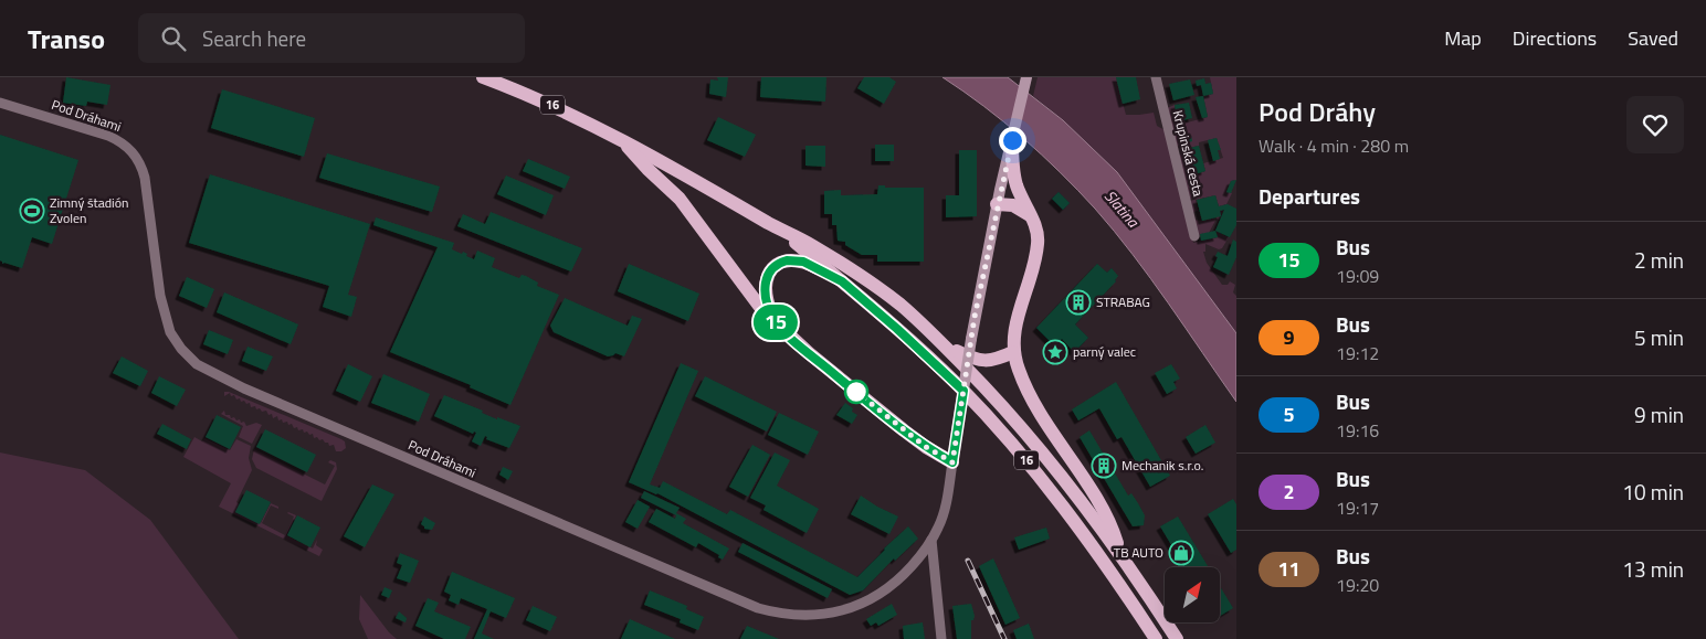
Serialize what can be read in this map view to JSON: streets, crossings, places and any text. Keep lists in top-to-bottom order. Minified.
{"streets":{"main road":["16"],"street":["Pod Dráhami","Krupinská cesta"]},"water":["Slatina"],"places":{"sports":["Zimný štadión Zvolen"],"building":["STRABAG","Mechanik s.r.o."],"place":["parný valec"],"shop":["TB AUTO"]},"lines":["bus line 15"],"north":"top right","page":{"header":"Transo","search":"Search here","nav":["Map","Directions","Saved"],"on_map":"15","heading":[["Pod Dráhy","Walk · 4 min · 280 m"],"Departures"],"list":[{"mark":"15","name":"Bus","note":"19:09","value":"2 min"},{"mark":"9","name":"Bus","note":"19:12","value":"5 min"},{"mark":"5","name":"Bus","note":"19:16","value":"9 min"},{"mark":"2","name":"Bus","note":"19:17","value":"10 min"},{"mark":"11","name":"Bus","note":"19:20","value":"13 min"}]}}
